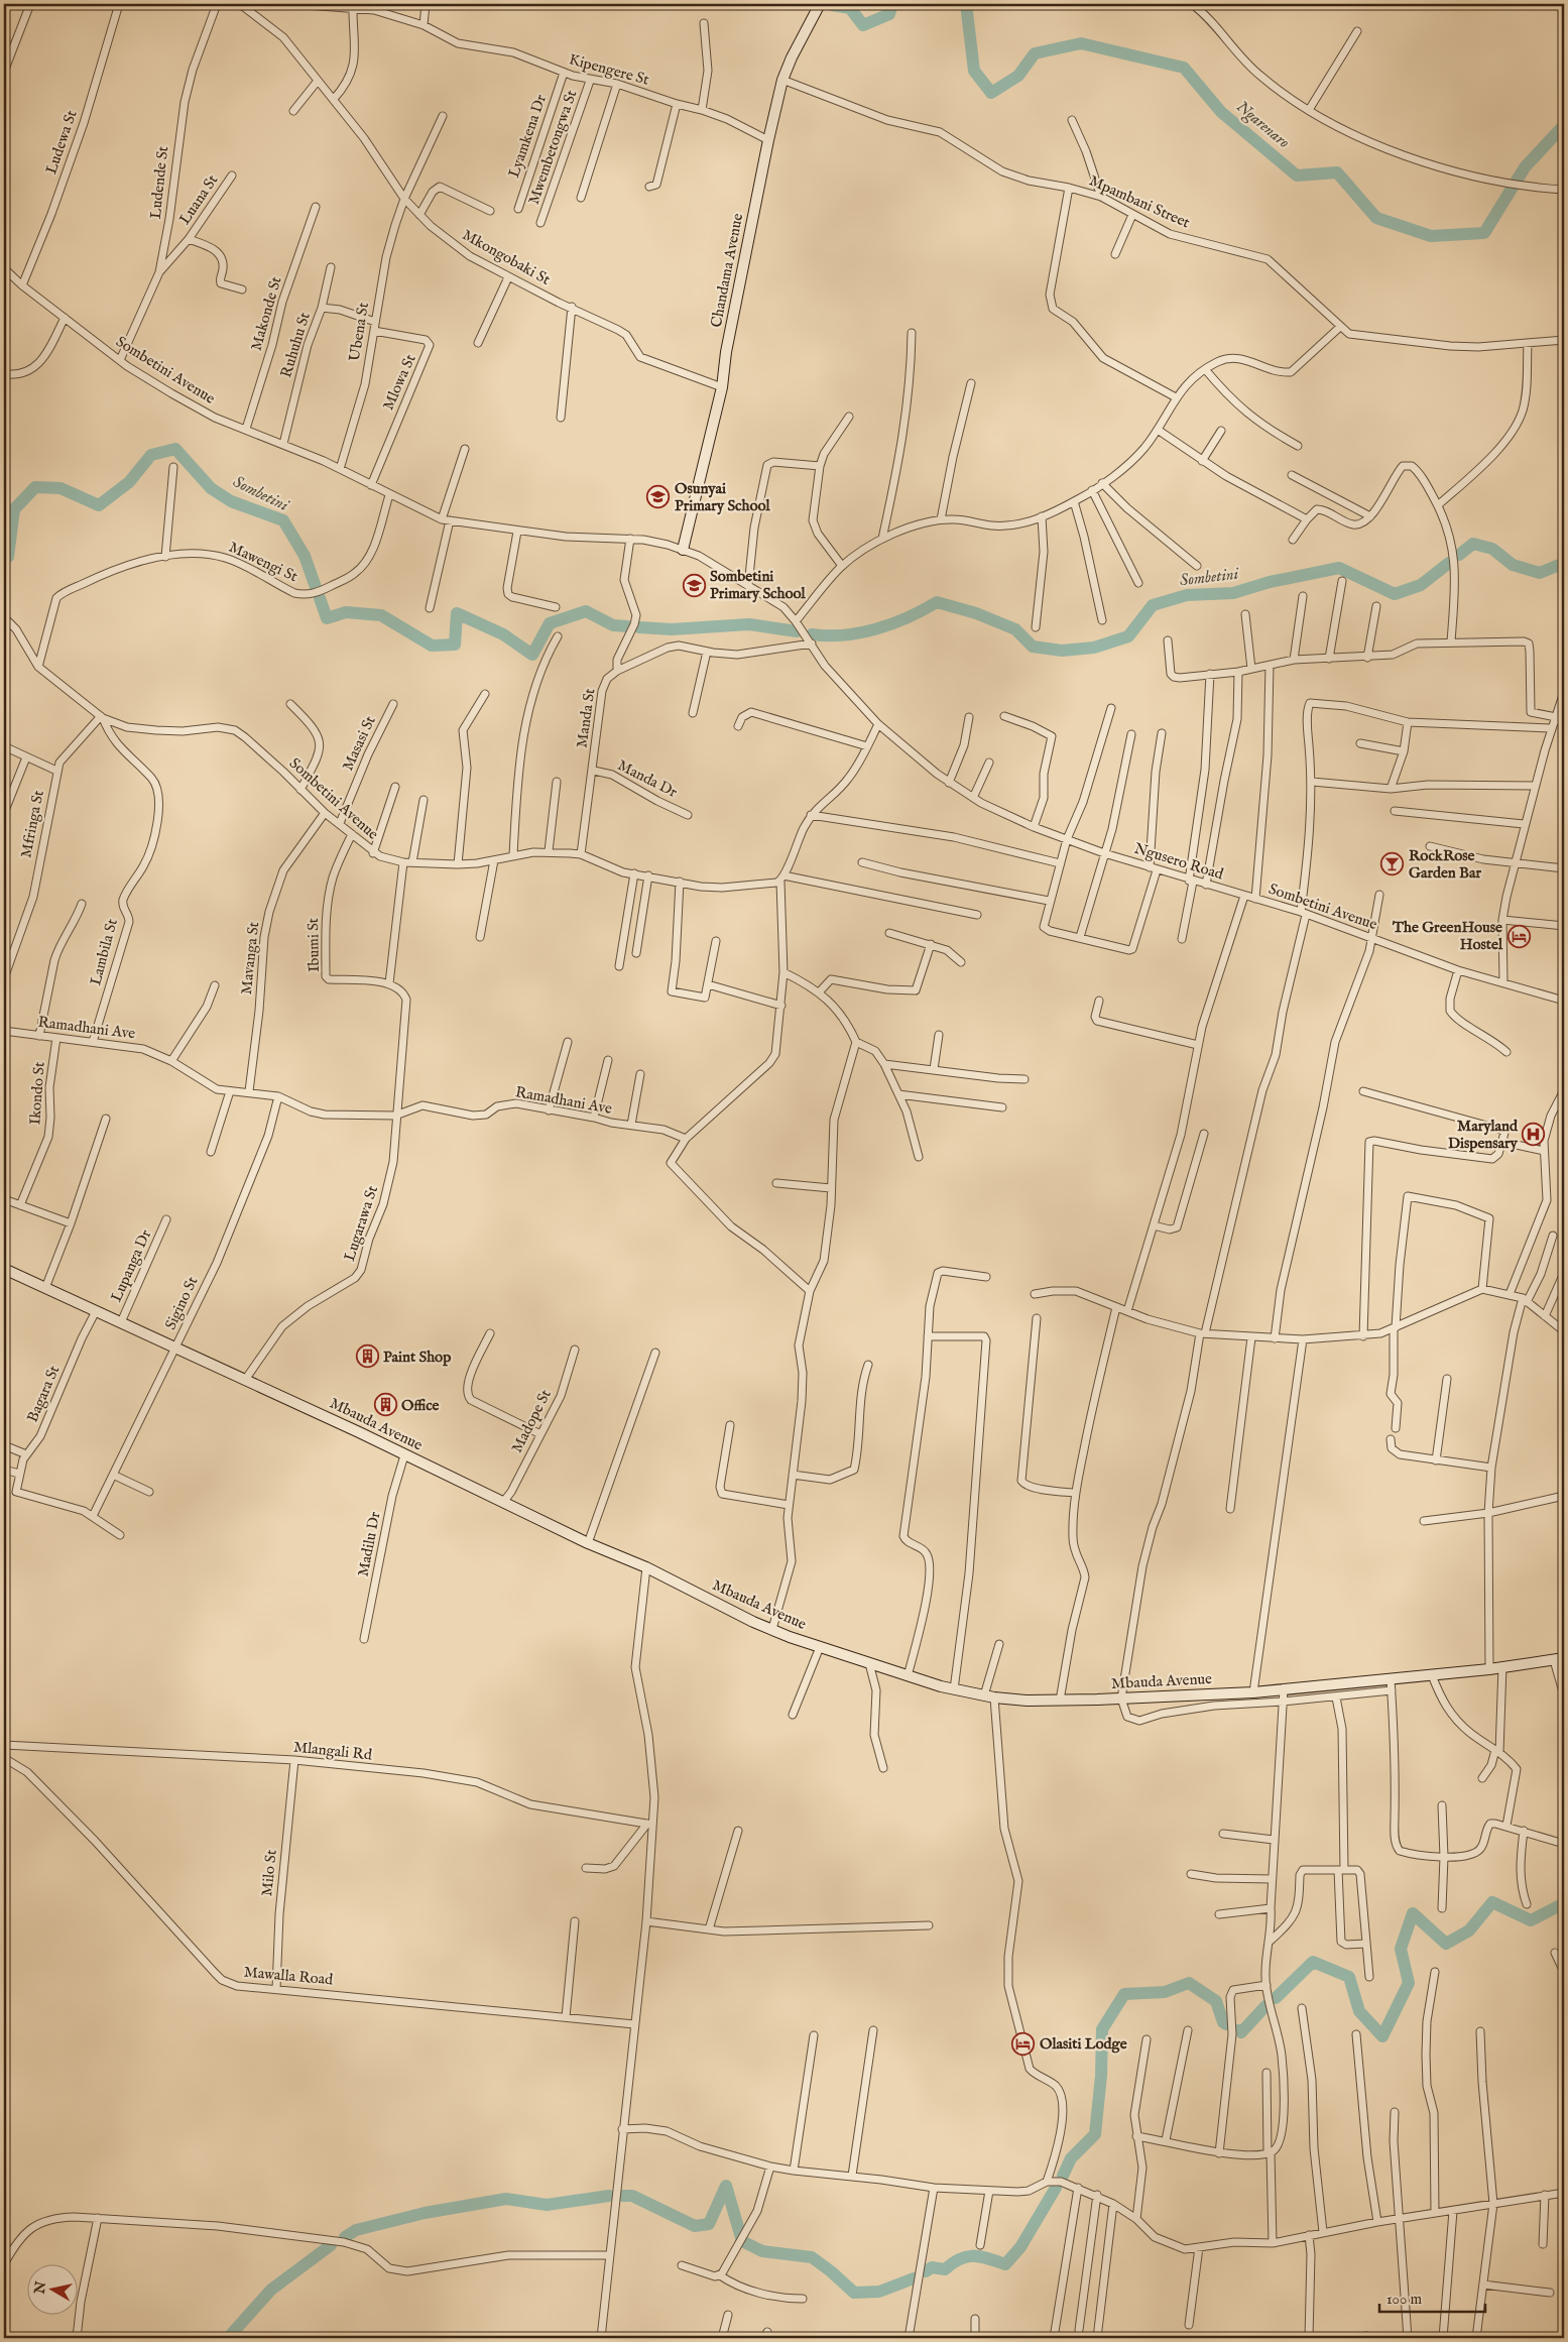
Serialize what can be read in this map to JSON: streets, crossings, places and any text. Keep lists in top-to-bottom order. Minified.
{"streets":{"street":["Kipengere St","Lyamkena Dr","Ludewa St","Mwembetongwa St","Ludende St","Luana St","Mpambani Street","Mkongobaki St","Chandama Avenue","Makonde St","Ubena St","Ruhuhu St","Sombetini Avenue","Mlowa St","Mawengi St","Manda St","Masasi St","Manda Dr","Mfringa St","Ngusero Road","Ibumi St","Lambila St","Mavanga St","Ramadhani Ave","Ikondo St","Lugarawa St","Lupanga Dr","Sigino St","Bagara St","Madope St","Mbauda Avenue","Madilu Dr","Mlangali Rd","Milo St","Mawalla Road"]},"crossings":[["Kipengere St","Lyamkena Dr"],["Kipengere St","Mwembetongwa St"],["Kipengere St","Chandama Avenue"],["Ludewa St","Sombetini Avenue"],["Ludende St","Luana St"],["Ludende St","Sombetini Avenue"],["Mpambani Street","Chandama Avenue"],["Mkongobaki St","Chandama Avenue"],["Mkongobaki St","Ubena St"],["Chandama Avenue","Sombetini Avenue"],["Makonde St","Sombetini Avenue"],["Ubena St","Ruhuhu St"],["Ubena St","Sombetini Avenue"],["Ubena St","Mlowa St"],["Ruhuhu St","Sombetini Avenue"],["Sombetini Avenue","Mlowa St"],["Sombetini Avenue","Mawengi St"],["Sombetini Avenue","Manda St"],["Sombetini Avenue","Masasi St"],["Sombetini Avenue","Mfringa St"],["Sombetini Avenue","Ngusero Road"],["Sombetini Avenue","Ibumi St"],["Sombetini Avenue","Lambila St"],["Sombetini Avenue","Mavanga St"],["Manda St","Manda Dr"],["Mfringa St","Lambila St"],["Lambila St","Ramadhani Ave"],["Mavanga St","Ramadhani Ave"],["Ramadhani Ave","Ikondo St"],["Ramadhani Ave","Lugarawa St"],["Ramadhani Ave","Sigino St"],["Lugarawa St","Mbauda Avenue"],["Lupanga Dr","Mbauda Avenue"],["Sigino St","Bagara St"],["Sigino St","Mbauda Avenue"],["Bagara St","Mbauda Avenue"],["Madope St","Mbauda Avenue"],["Mbauda Avenue","Madilu Dr"],["Mlangali Rd","Milo St"],["Milo St","Mawalla Road"]],"water":["Ngarenaro","Sombetini"],"places":{"school or university":["Osunyai Primary School","Sombetini Primary School"],"bar":["RockRose Garden Bar"],"hotel":["The GreenHouse Hostel","Olasiti Lodge"],"hospital":["Maryland Dispensary"],"building":["Paint Shop","Office"]},"scale_bar":"100 m","north":"left"}
